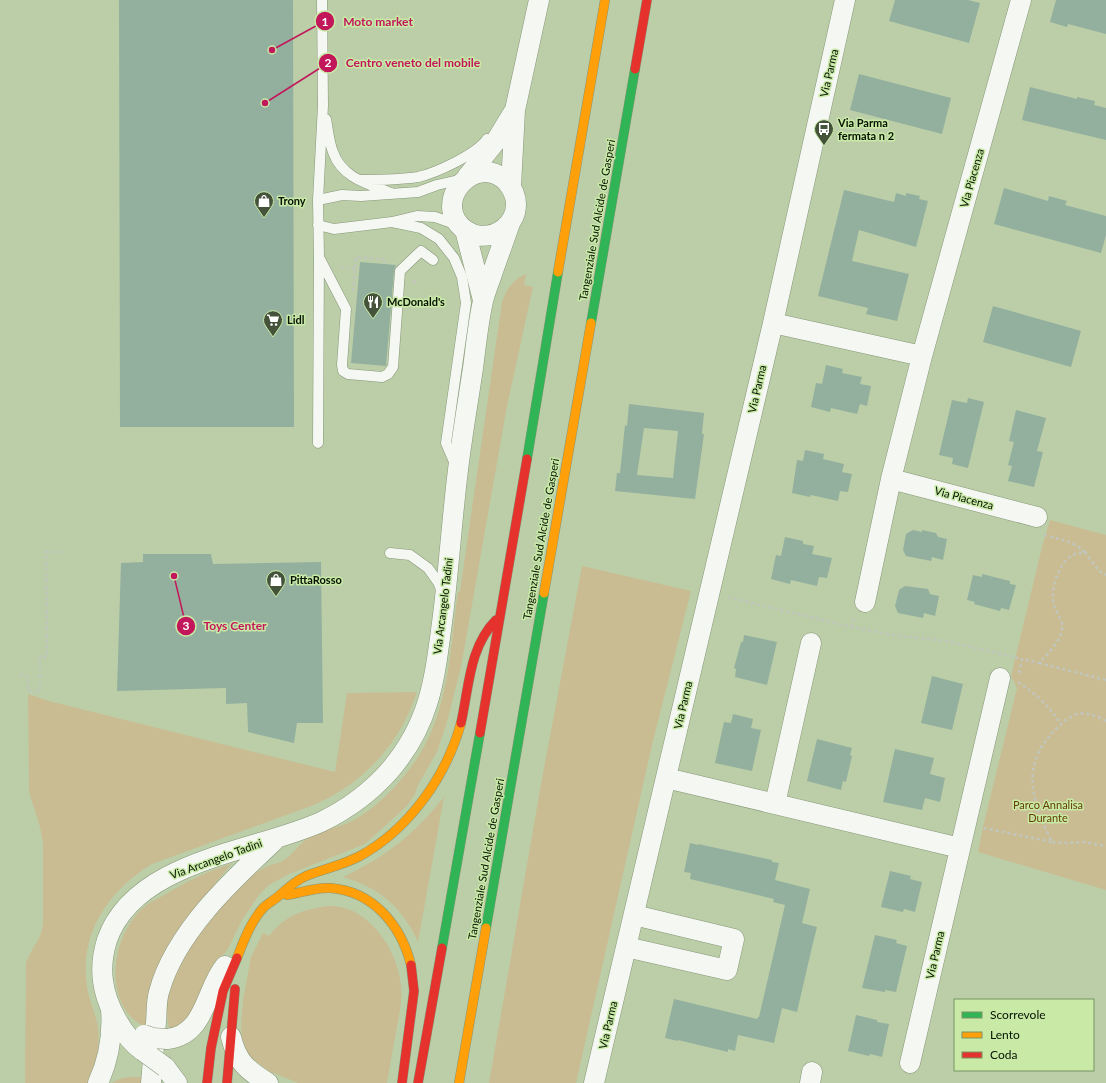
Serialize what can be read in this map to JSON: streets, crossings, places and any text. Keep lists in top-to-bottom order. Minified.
{"streets":{"main road":["Tangenziale Sud Alcide de Gasperi"],"street":["Via Parma","Via Piacenza","Via Arcangelo Tadini"]},"parks":["Parco Annalisa Durante"],"places":{"other":["Moto market","Centro veneto del mobile","Toys Center"],"bus stop":["Via Parma fermata n 2"],"shop":["Trony","PittaRosso"],"restaurant":["McDonald's"],"supermarket":["Lidl"]},"legend":["Scorrevole","Lento","Coda"]}
